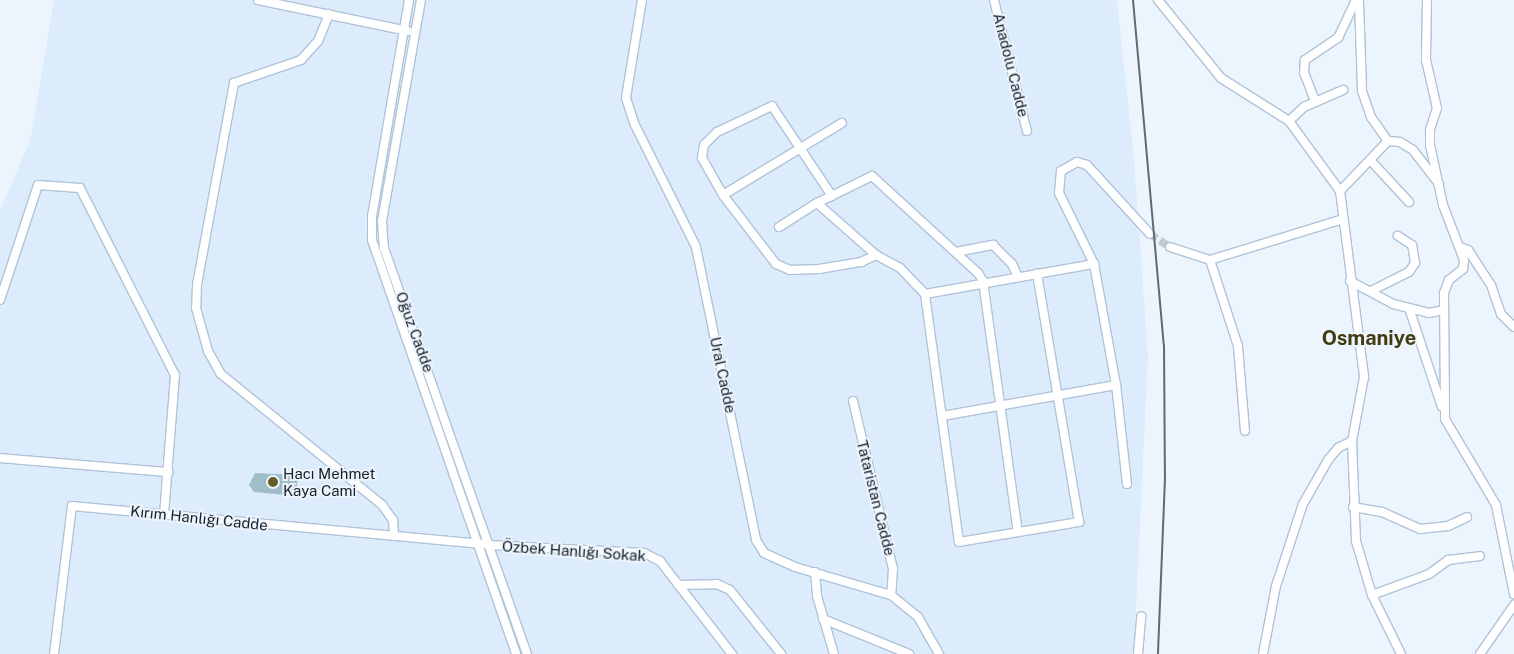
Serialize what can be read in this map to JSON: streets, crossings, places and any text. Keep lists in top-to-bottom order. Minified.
{"streets":{"street":["Anadolu Cadde","Oğuz Cadde","Ural Cadde","Tataristan Cadde","Kırım Hanlığı Cadde","Özbek Hanlığı Sokak"]},"crossings":[["Oğuz Cadde","Kırım Hanlığı Cadde"],["Oğuz Cadde","Özbek Hanlığı Sokak"],["Ural Cadde","Tataristan Cadde"],["Kırım Hanlığı Cadde","Özbek Hanlığı Sokak"]],"districts":["Osmaniye"],"places":["Hacı Mehmet Kaya Cami"]}
